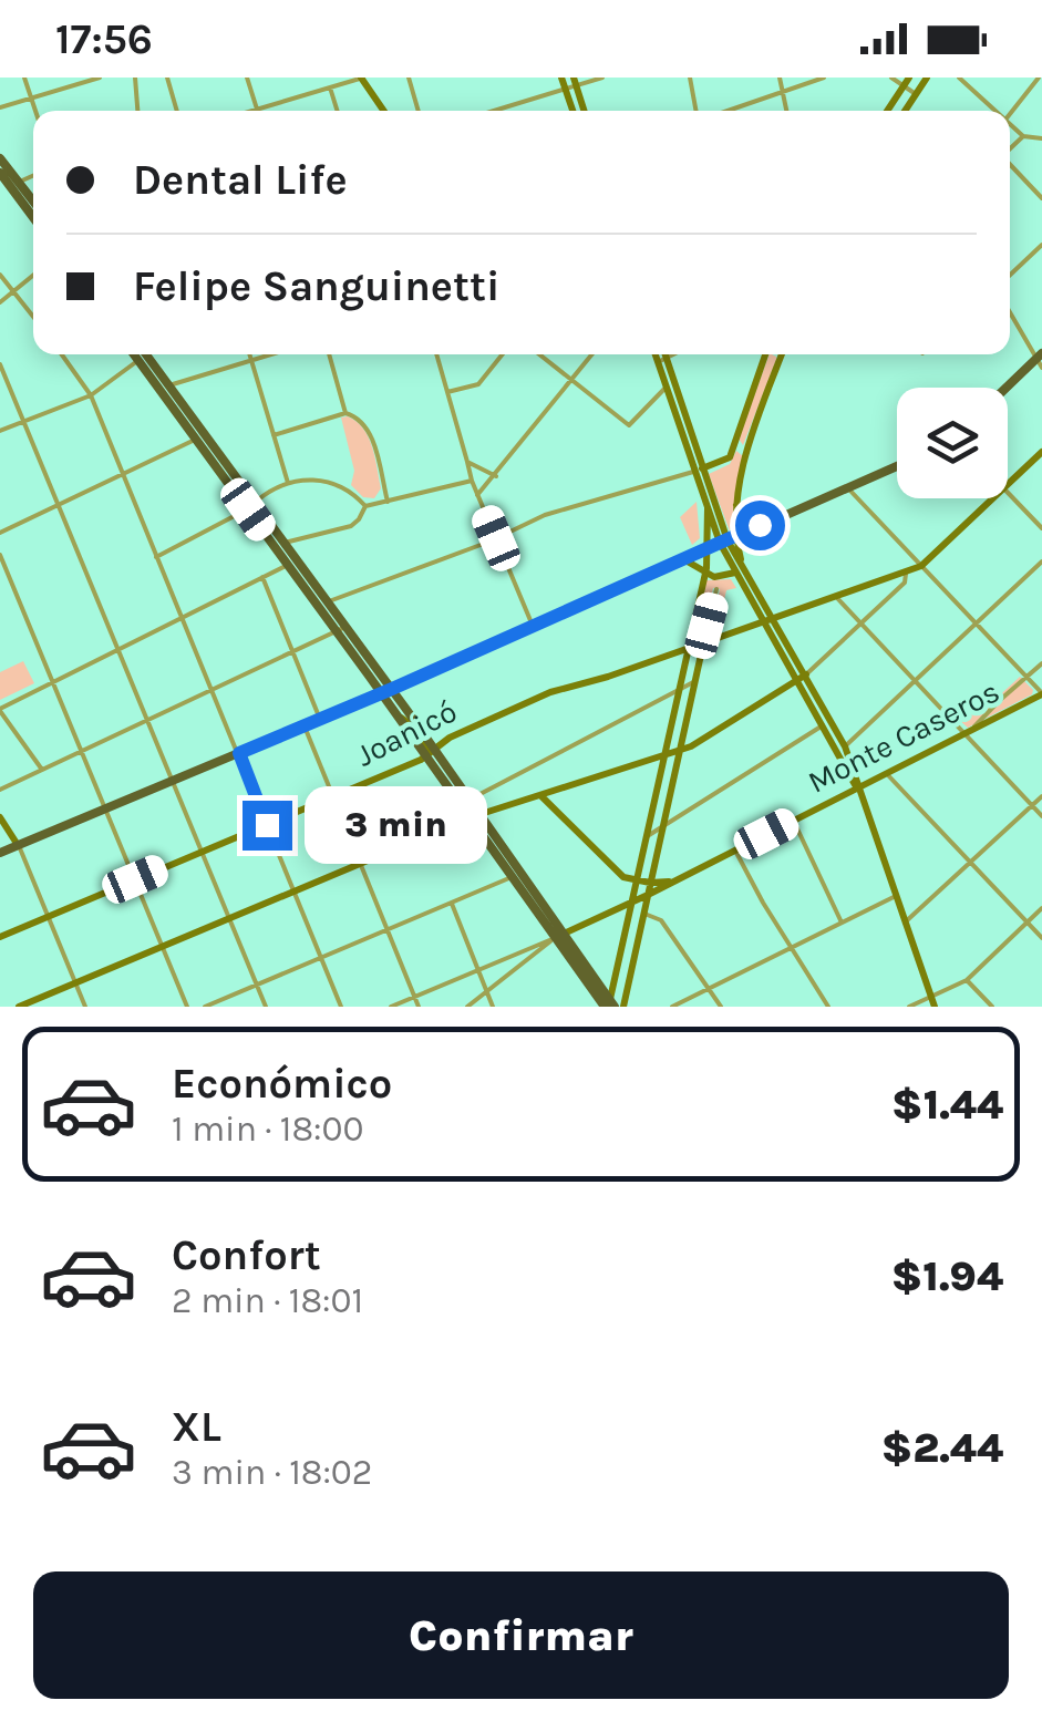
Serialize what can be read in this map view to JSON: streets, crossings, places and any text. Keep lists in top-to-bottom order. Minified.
{"streets":{"street":["Joanicó","Monte Caseros"]},"page":{"status":"17:56","banner":["Dental Life","Felipe Sanguinetti"],"bubble":"3 min","list":[{"name":"Económico","note":"1 min · 18:00","value":"$1.44"},{"name":"Confort","note":"2 min · 18:01","value":"$1.94"},{"name":"XL","note":"3 min · 18:02","value":"$2.44"}],"buttons":"Confirmar"}}
